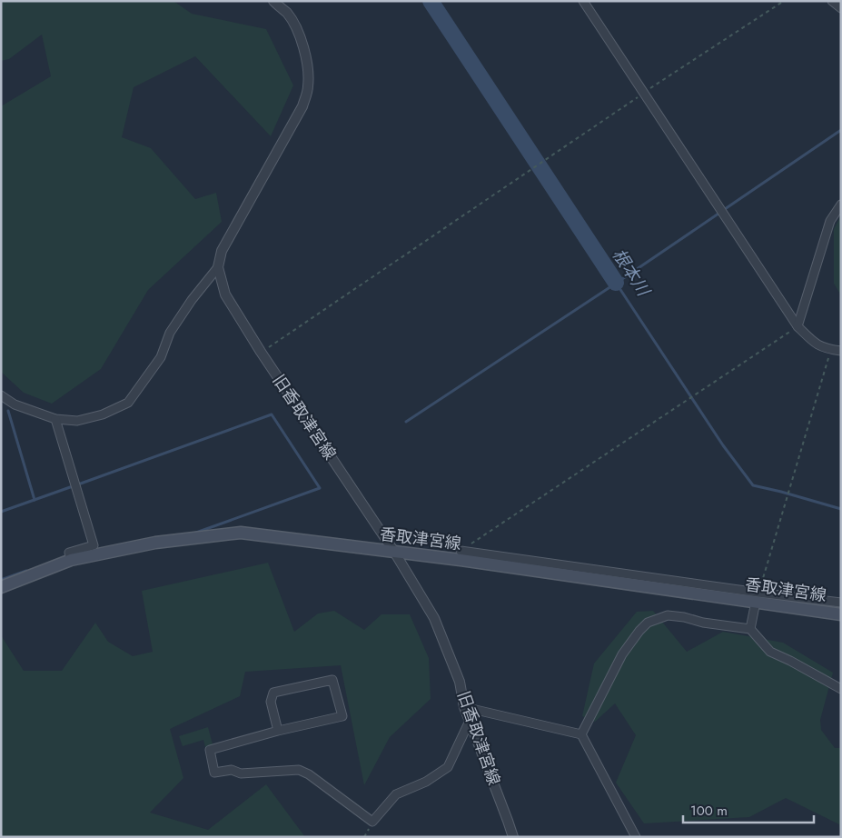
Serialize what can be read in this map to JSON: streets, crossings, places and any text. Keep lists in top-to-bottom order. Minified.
{"streets":{"main road":["香取津宮線"],"street":["旧香取津宮線"]},"crossings":[["旧香取津宮線","香取津宮線"]],"water":["根本川"],"scale_bar":"100 m"}
